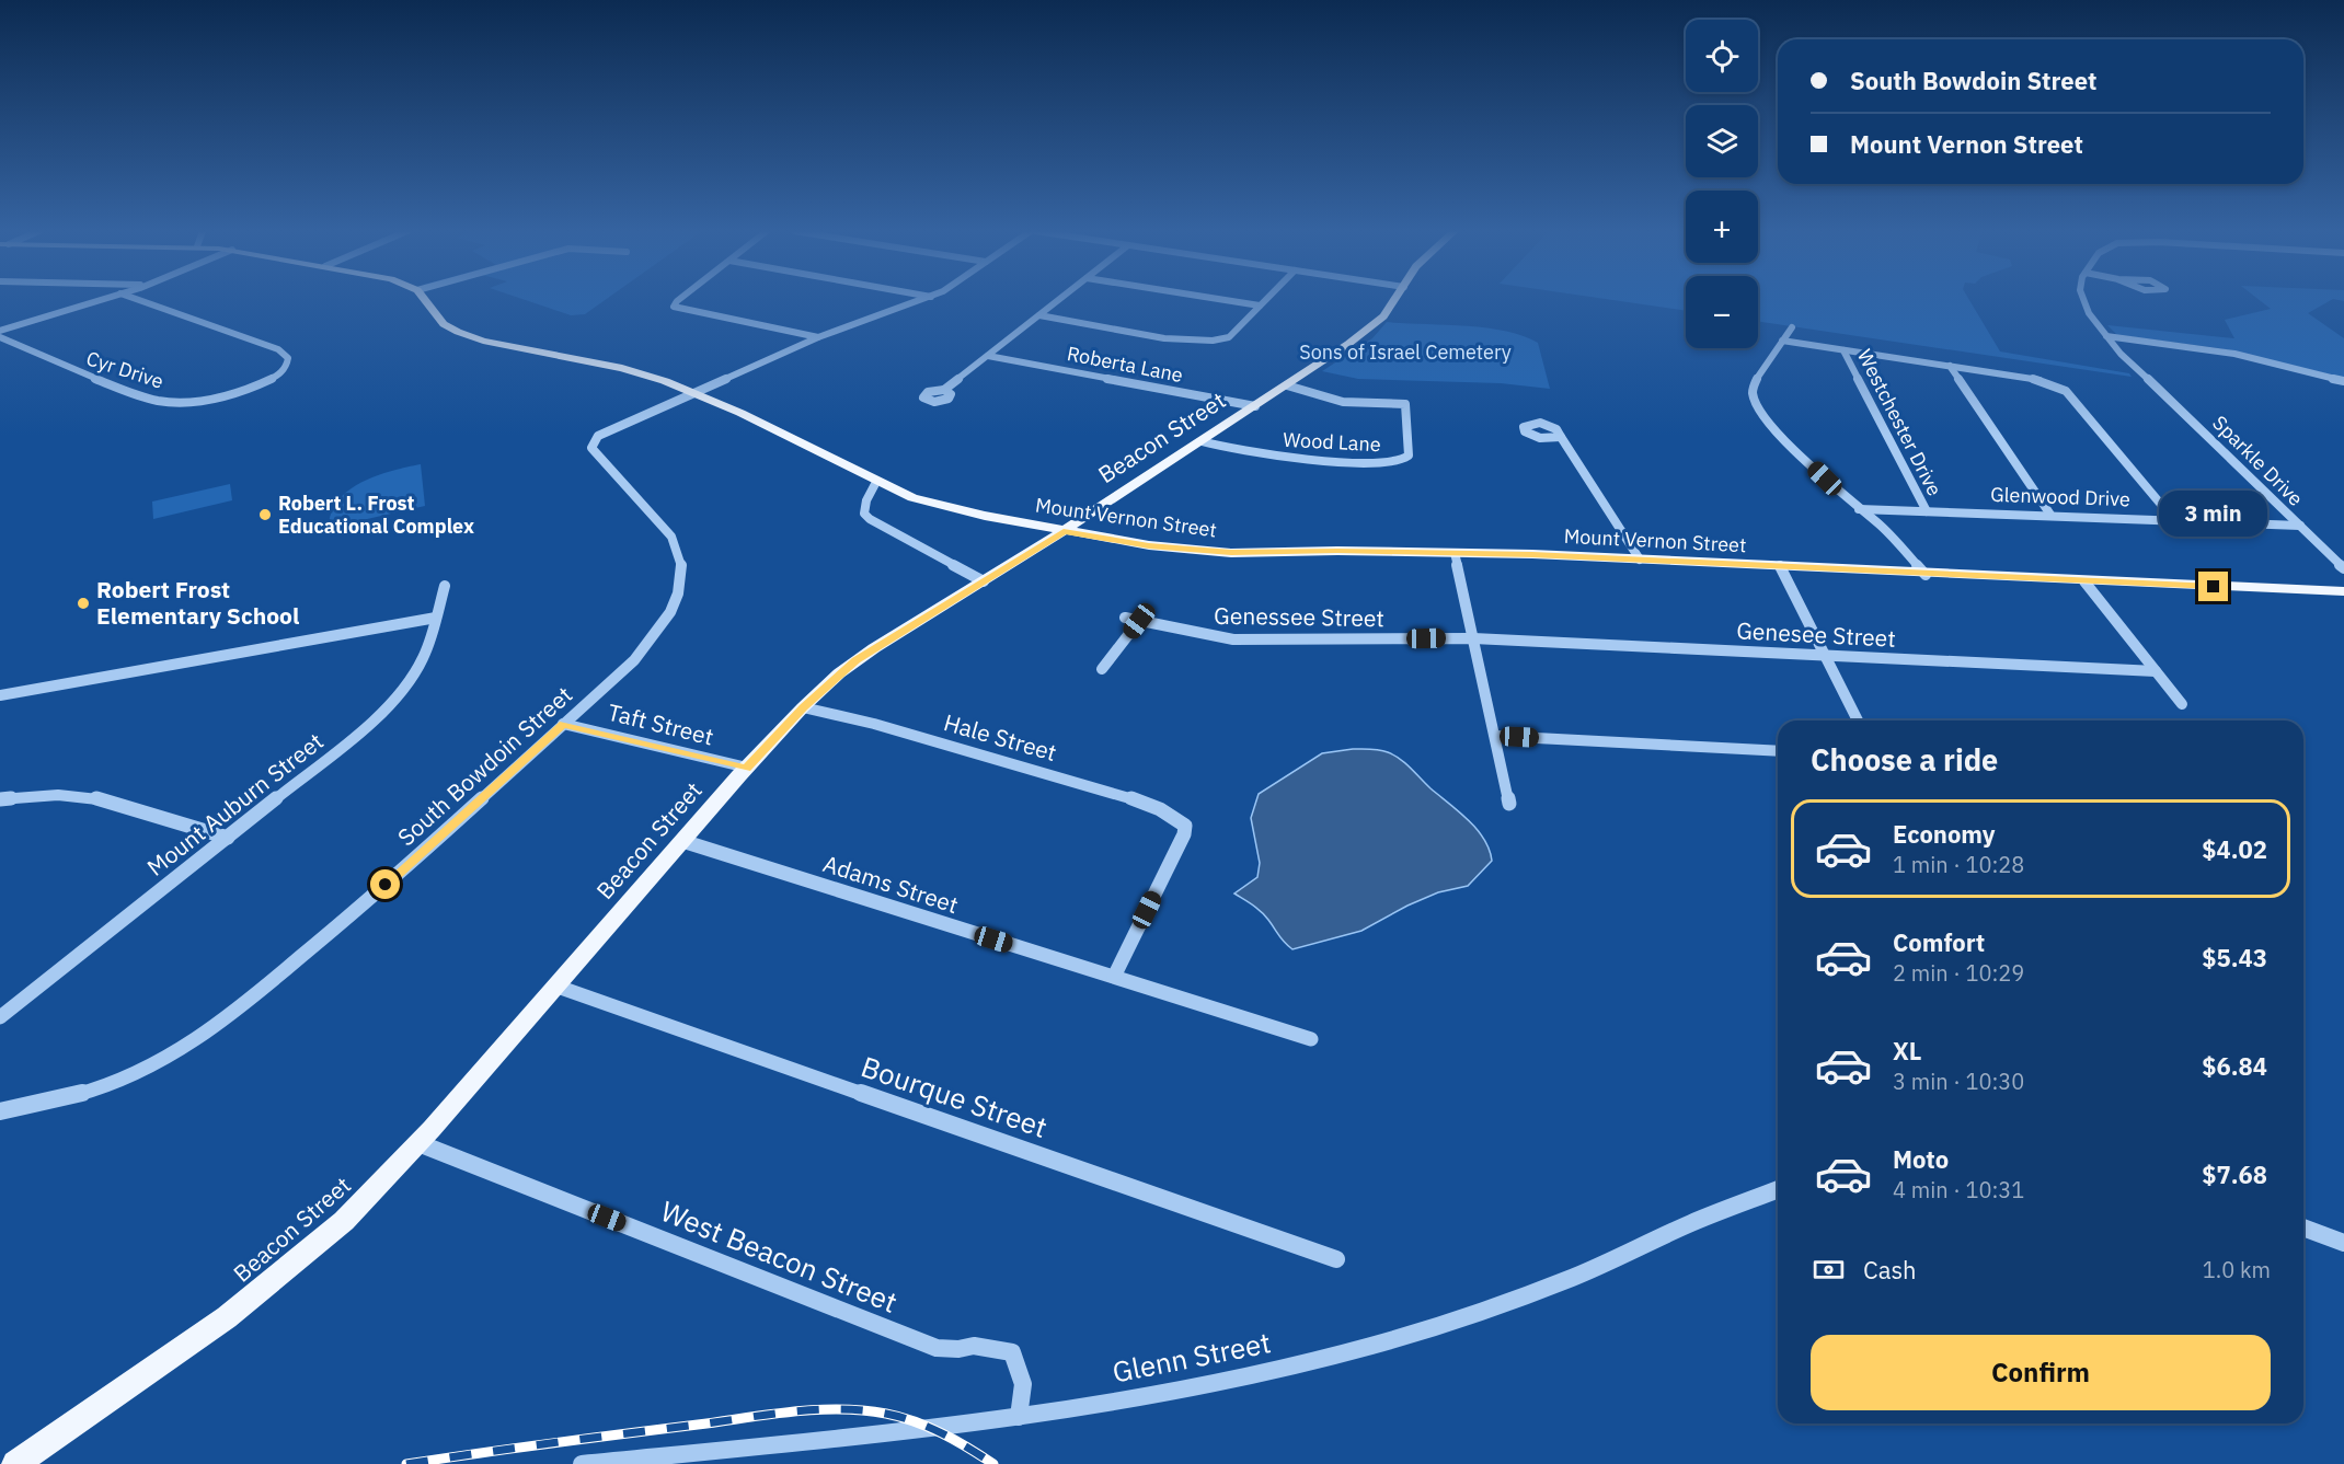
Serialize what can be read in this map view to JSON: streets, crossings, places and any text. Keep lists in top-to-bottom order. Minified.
{"streets":{"main road":["Beacon Street","Mount Vernon Street"],"street":["Roberta Lane","Cyr Drive","Westchester Drive","Wood Lane","Sparkle Drive","Glenwood Drive","Genessee Street","Genesee Street","Taft Street","Hale Street","South Bowdoin Street","Mount Auburn Street","Adams Street","Bourque Street","West Beacon Street","Glenn Street"]},"crossings":[["Roberta Lane","Beacon Street"],["Westchester Drive","Glenwood Drive"],["Beacon Street","Wood Lane"],["Beacon Street","Mount Vernon Street"],["Beacon Street","Taft Street"],["Beacon Street","Hale Street"],["Beacon Street","Adams Street"],["Beacon Street","Bourque Street"],["Beacon Street","West Beacon Street"],["Sparkle Drive","Glenwood Drive"],["Mount Vernon Street","South Bowdoin Street"],["Genessee Street","Genesee Street"],["Taft Street","South Bowdoin Street"],["Hale Street","Adams Street"],["West Beacon Street","Glenn Street"]],"parks":["Sons of Israel Cemetery"],"places":["Robert L. Frost Educational Complex","Robert Frost Elementary School"],"page":{"map_buttons":["+","−"],"banner":["South Bowdoin Street","Mount Vernon Street"],"bubble":"3 min","heading":"Choose a ride","list":[{"name":"Economy","note":"1 min · 10:28","value":"$4.02"},{"name":"Comfort","note":"2 min · 10:29","value":"$5.43"},{"name":"XL","note":"3 min · 10:30","value":"$6.84"},{"name":"Moto","note":"4 min · 10:31","value":"$7.68"}],"pay":["Cash","1.0 km"],"buttons":"Confirm"}}
